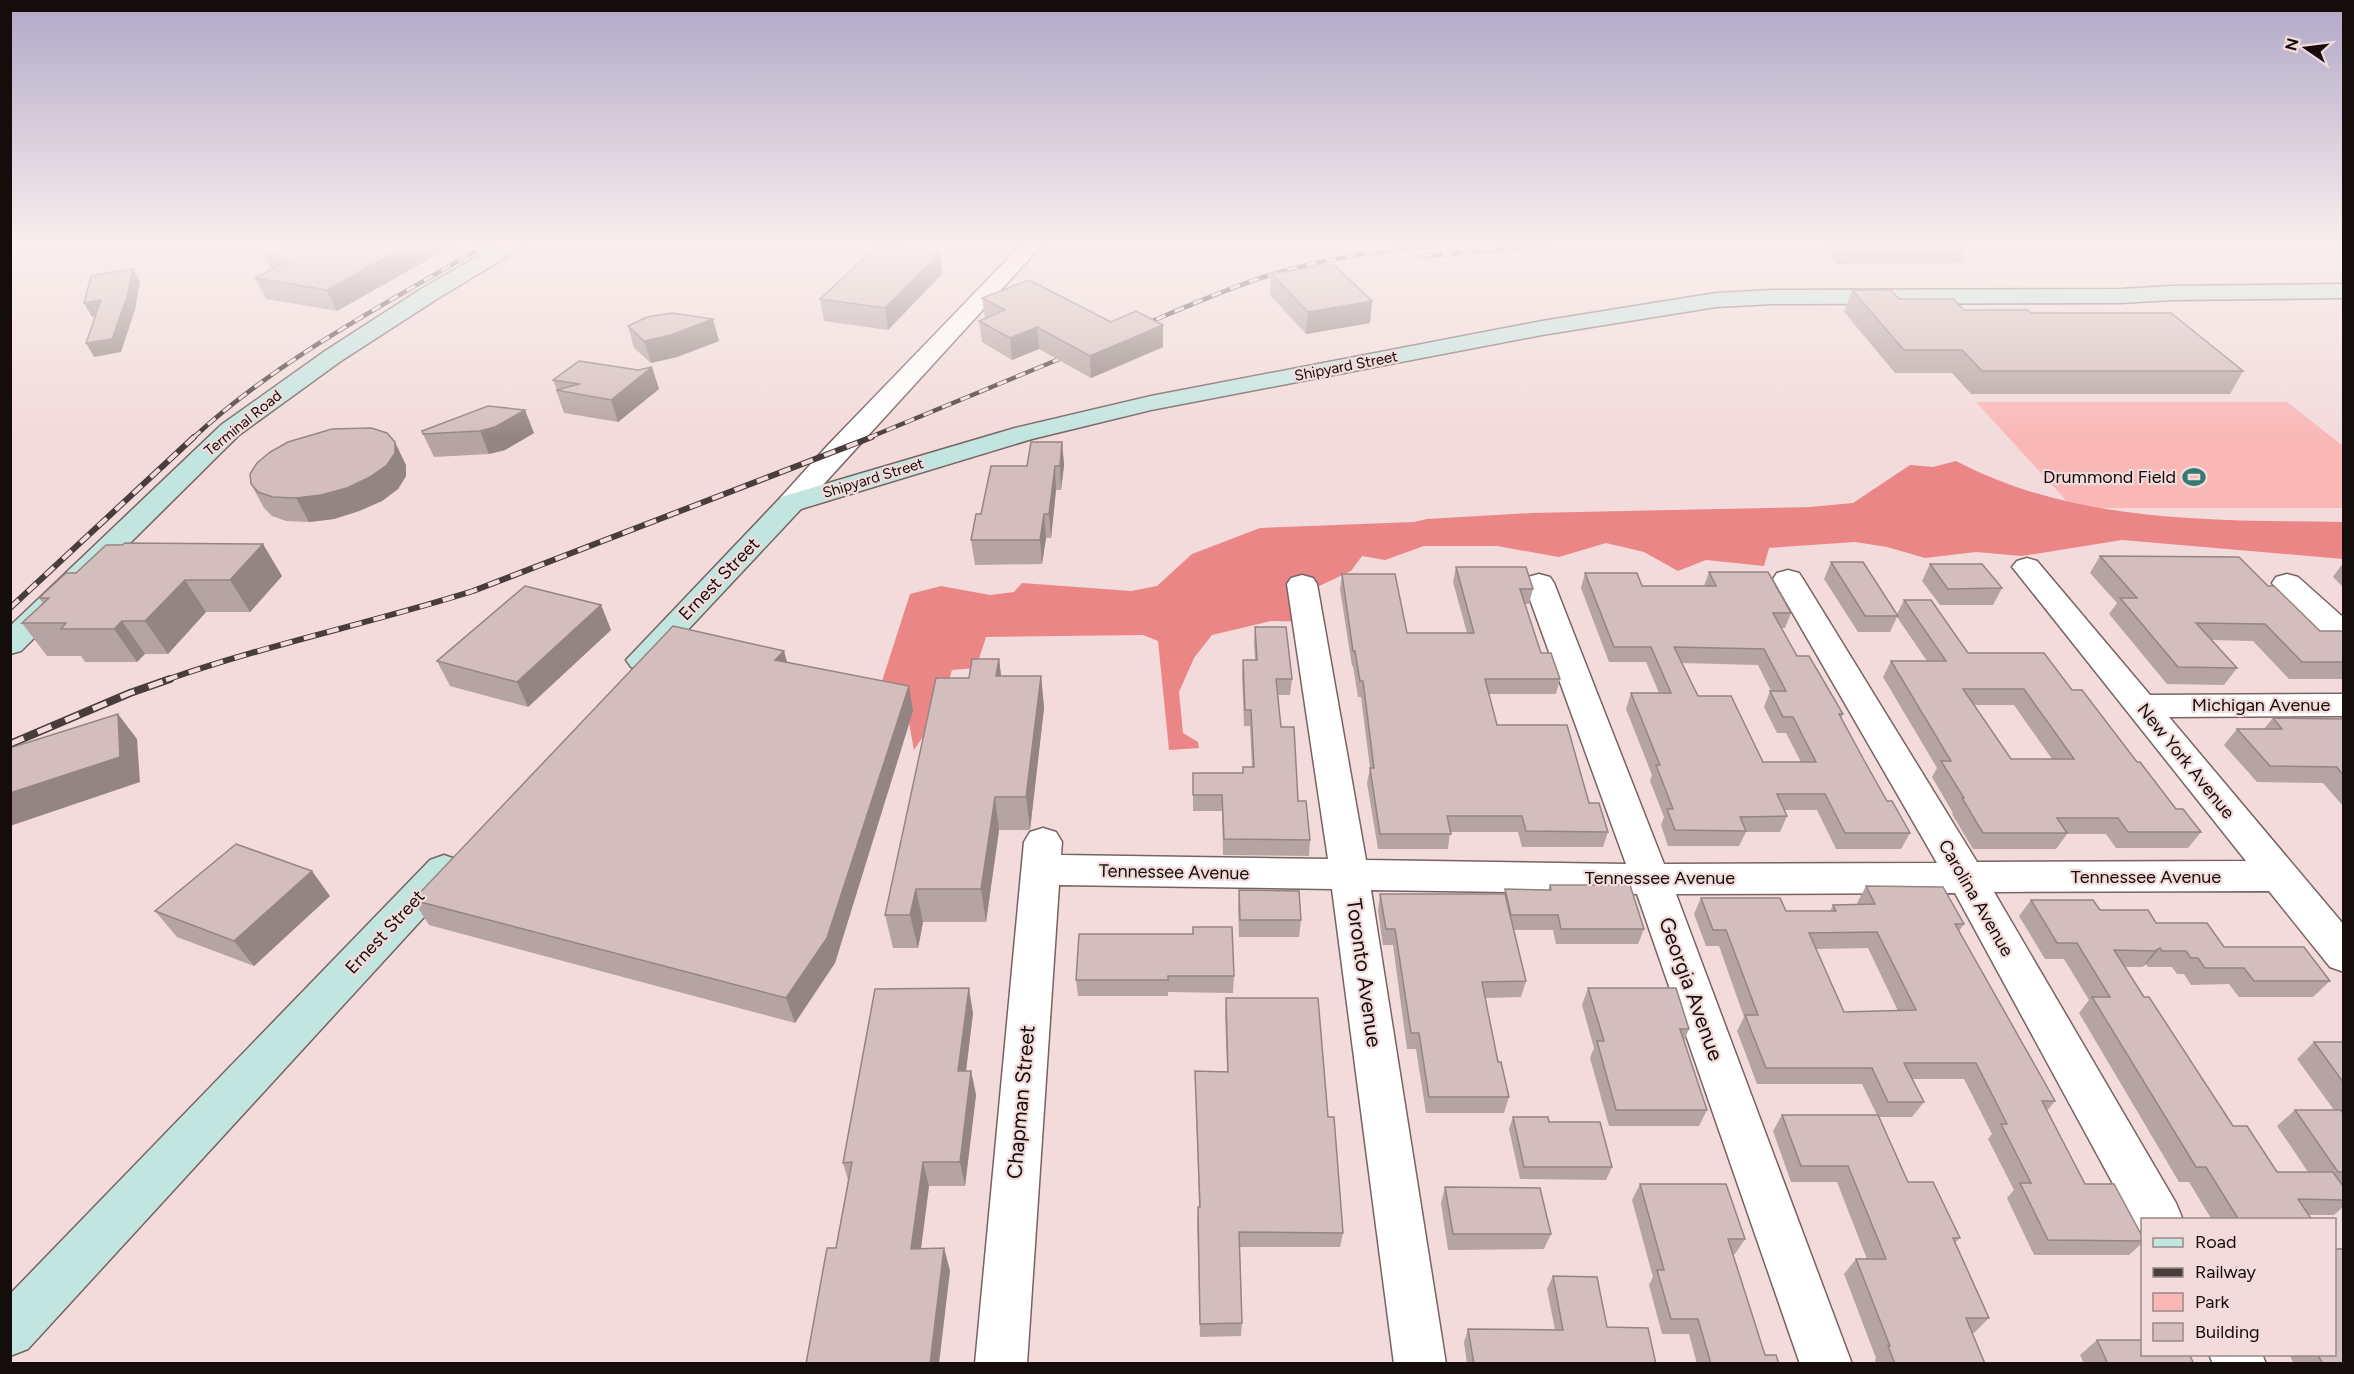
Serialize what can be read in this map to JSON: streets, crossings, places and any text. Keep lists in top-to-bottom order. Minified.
{"streets":{"street":["Shipyard Street","Terminal Road","Ernest Street","Michigan Avenue","New York Avenue","Tennessee Avenue","Carolina Avenue","Toronto Avenue","Georgia Avenue","Chapman Street"]},"crossings":[["Shipyard Street","Ernest Street"],["Michigan Avenue","New York Avenue"],["New York Avenue","Tennessee Avenue"],["Tennessee Avenue","Carolina Avenue"],["Tennessee Avenue","Toronto Avenue"],["Tennessee Avenue","Georgia Avenue"],["Tennessee Avenue","Chapman Street"]],"places":{"sports":["Drummond Field"]},"legend":["Road","Railway","Park","Building"],"north":"left"}
